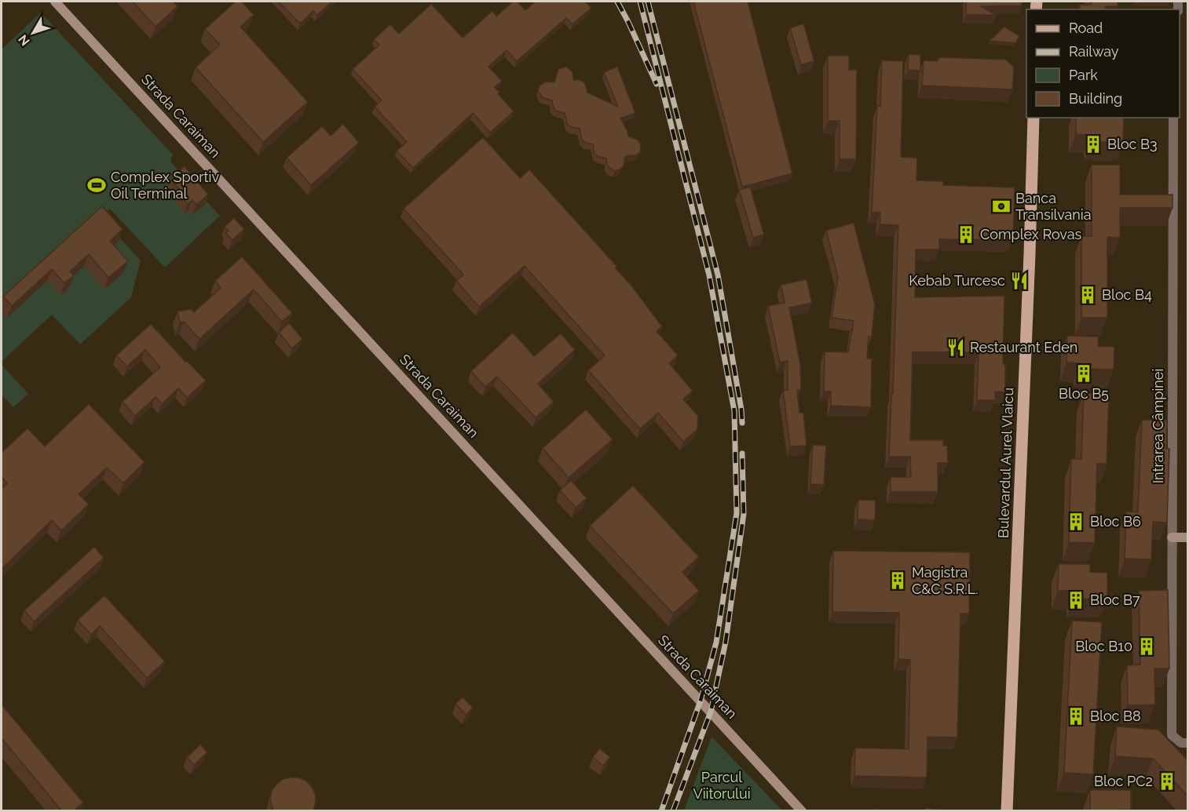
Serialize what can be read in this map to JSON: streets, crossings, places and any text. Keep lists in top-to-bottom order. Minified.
{"streets":{"main road":["Bulevardul Aurel Vlaicu"],"street":["Strada Caraiman","Intrarea Câmpinei"]},"parks":["Parcul Viitorului"],"places":{"building":["Bloc B3","Complex Rovas","Bloc B4","Bloc B5","Bloc B6","Magistra C&C S.R.L.","Bloc B7","Bloc B10","Bloc B8","Bloc PC2"],"sports":["Complex Sportiv Oil Terminal"],"bank":["Banca Transilvania"],"restaurant":["Kebab Turcesc","Restaurant Eden"]},"legend":["Road","Railway","Park","Building"],"north":"bottom left"}
